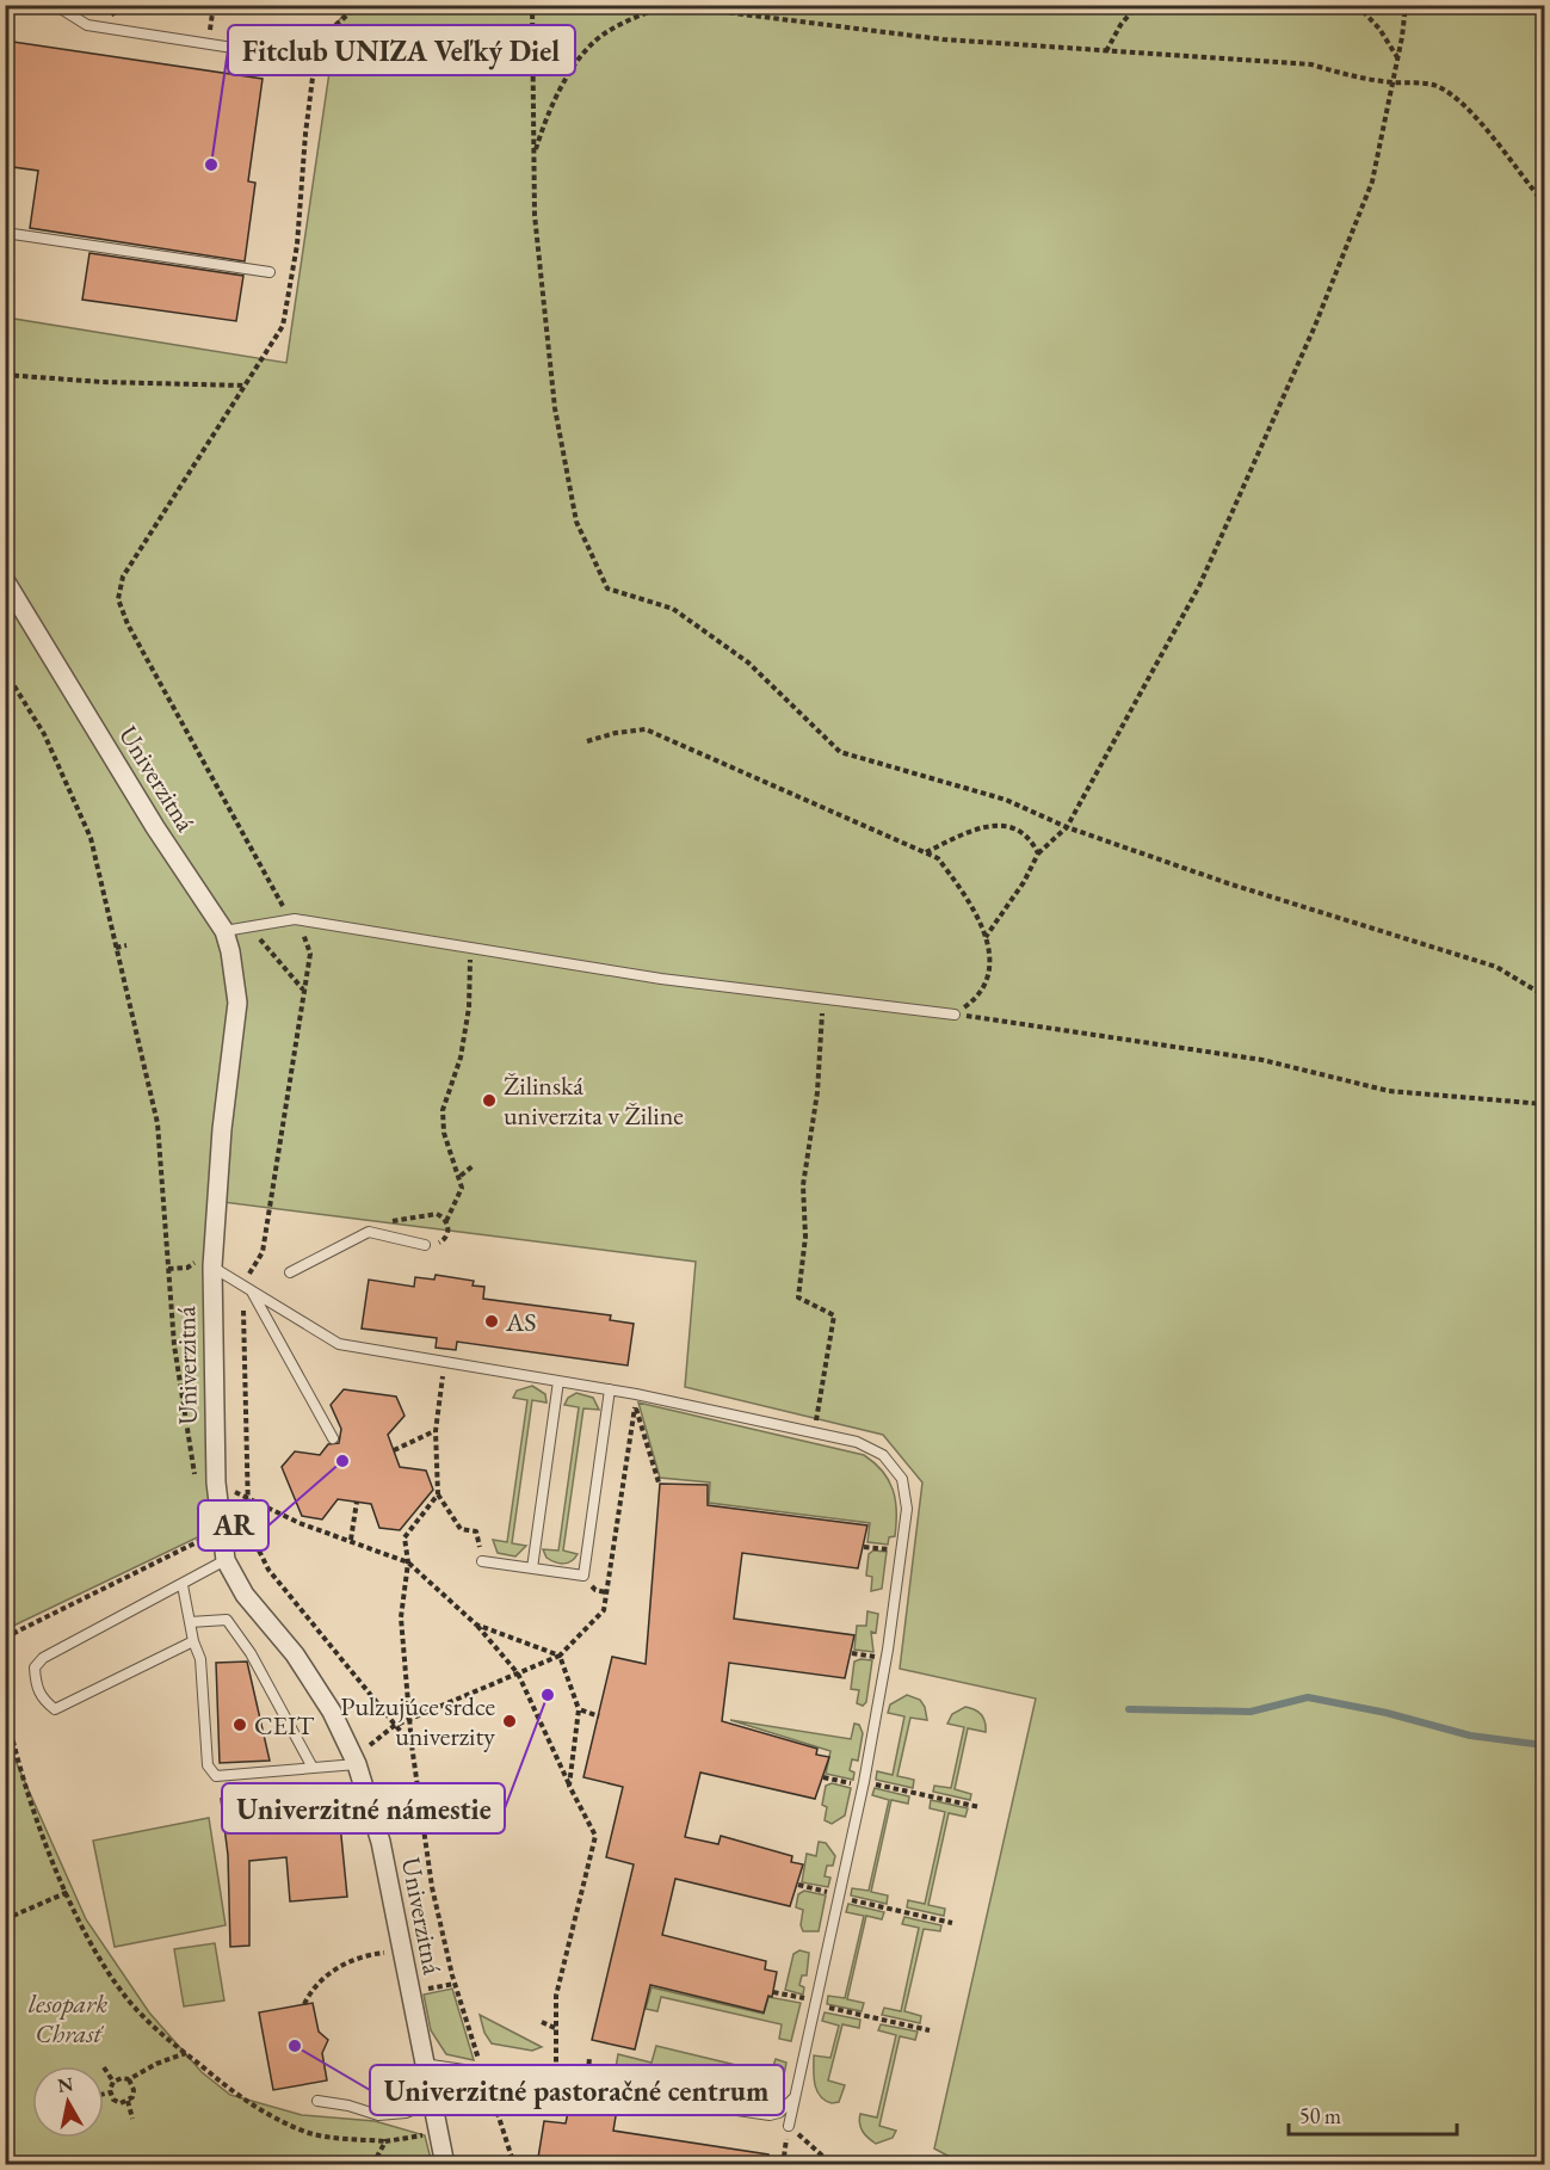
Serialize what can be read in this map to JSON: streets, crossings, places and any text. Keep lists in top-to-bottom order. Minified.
{"streets":{"street":["Univerzitná"]},"parks":["lesopark Chrasť"],"places":["Fitclub UNIZA Veľký Diel","Žilinská univerzita v Žiline","AS","AR","Univerzitné námestie","Pulzujúce srdce univerzity","CEIT","Univerzitné pastoračné centrum"],"scale_bar":"50 m","north":"top"}
